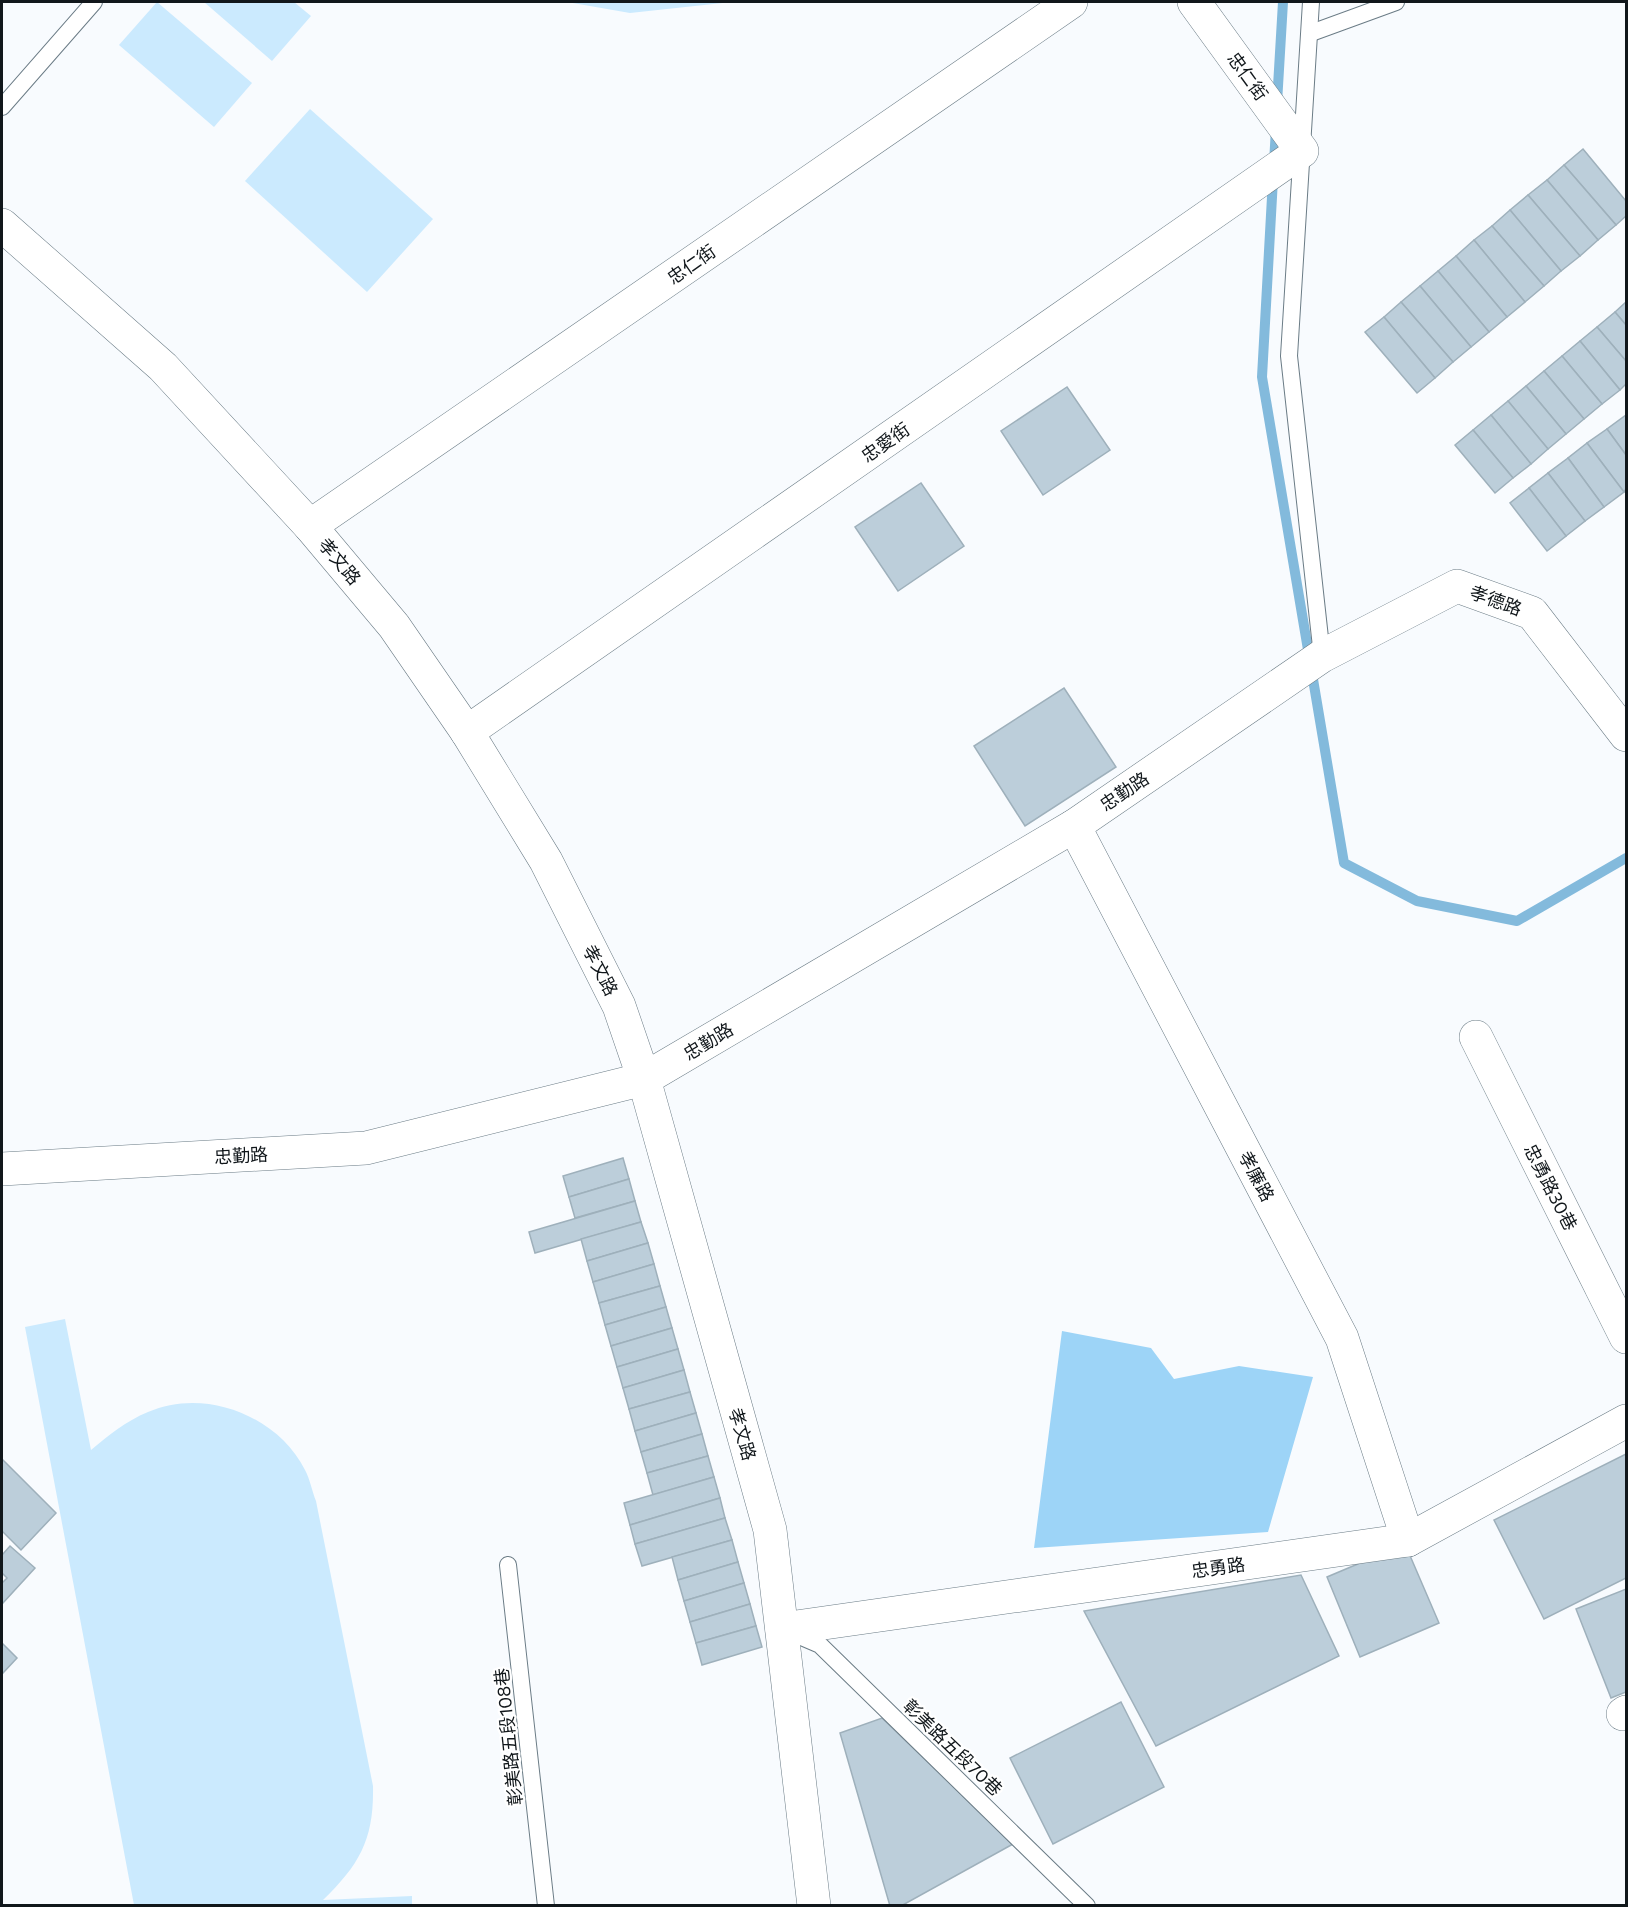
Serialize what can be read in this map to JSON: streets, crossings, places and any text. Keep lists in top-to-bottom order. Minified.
{"streets":{"street":["忠仁街","忠愛街","孝文路","孝德路","忠勤路","孝廉路","忠勇路30巷","忠勇路"],"lane":["彰美路五段108巷","彰美路五段70巷"]},"crossings":[["忠仁街","忠愛街"],["忠仁街","孝文路"],["忠愛街","孝文路"],["孝文路","忠勤路"],["孝文路","忠勇路"],["孝文路","彰美路五段70巷"],["孝德路","忠勤路"],["忠勤路","孝廉路"],["孝廉路","忠勇路"],["忠勇路","彰美路五段70巷"]]}
